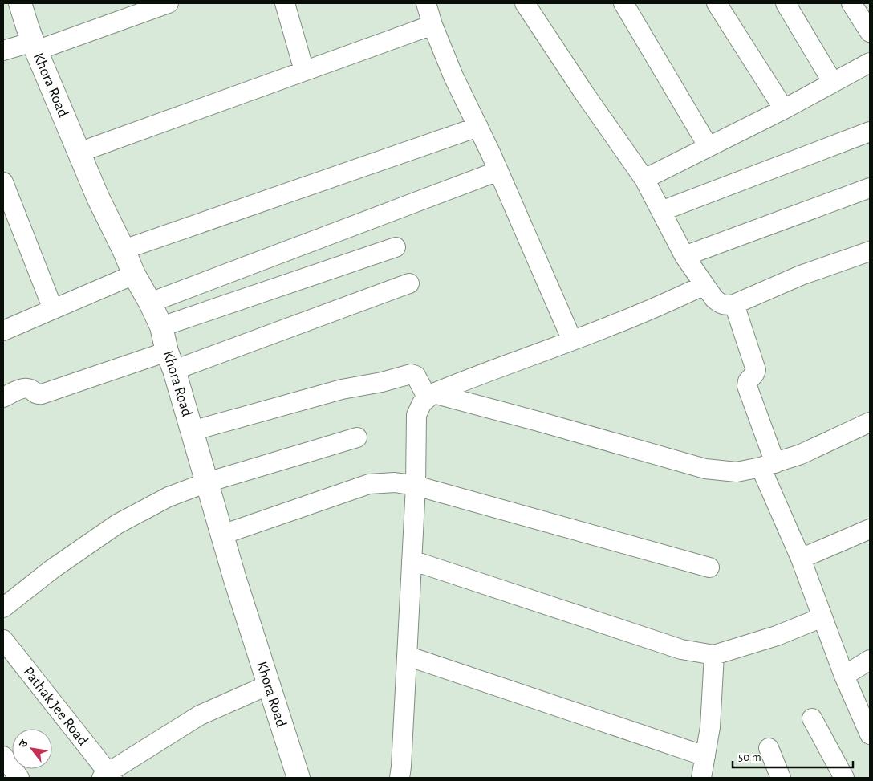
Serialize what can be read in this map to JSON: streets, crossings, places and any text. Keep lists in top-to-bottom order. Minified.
{"streets":{"street":["Khora Road","Pathak Jee Road"]},"scale_bar":"50 m","north":"top left"}
